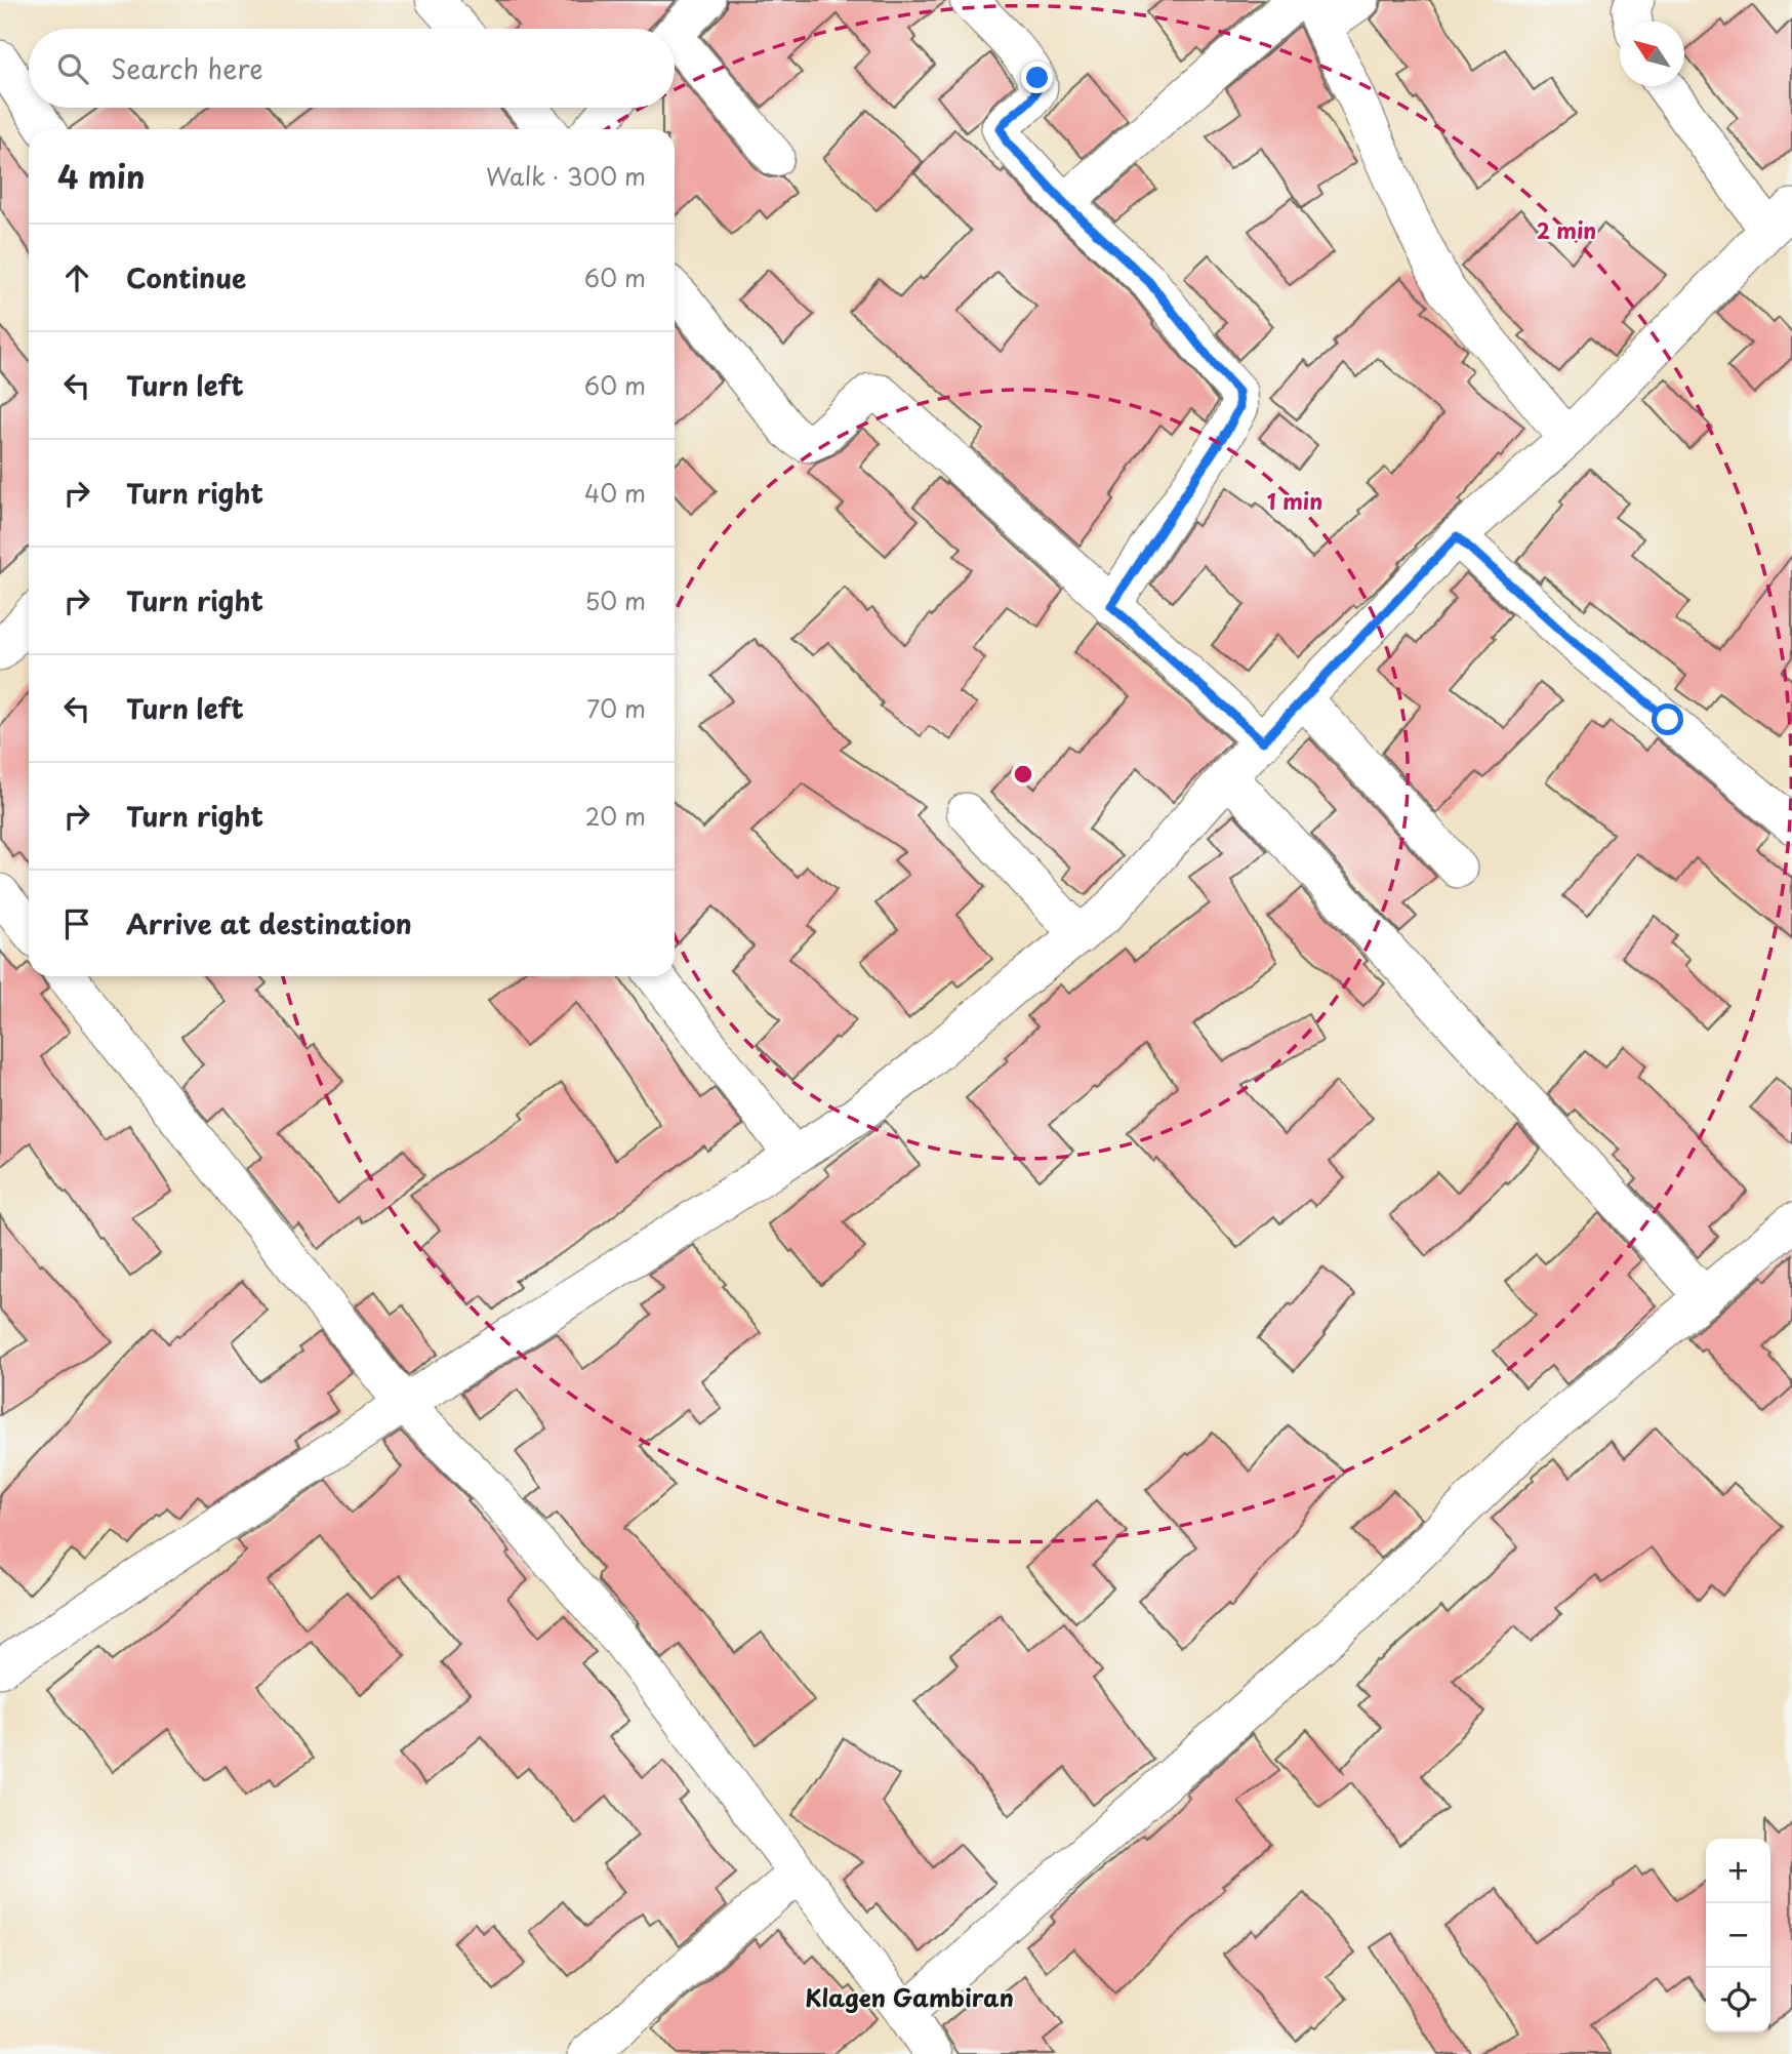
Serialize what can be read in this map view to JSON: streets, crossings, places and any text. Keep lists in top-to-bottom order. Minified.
{"districts":["Klagen Gambiran"],"north":"top left","page":{"search":"Search here","heading":["4 min","Walk · 300 m"],"list":[["Continue","60 m"],["Turn left","60 m"],["Turn right","40 m"],["Turn right","50 m"],["Turn left","70 m"],["Turn right","20 m"],"Arrive at destination"],"map_buttons":["+","−"]},"rings":["2 min","1 min"]}
